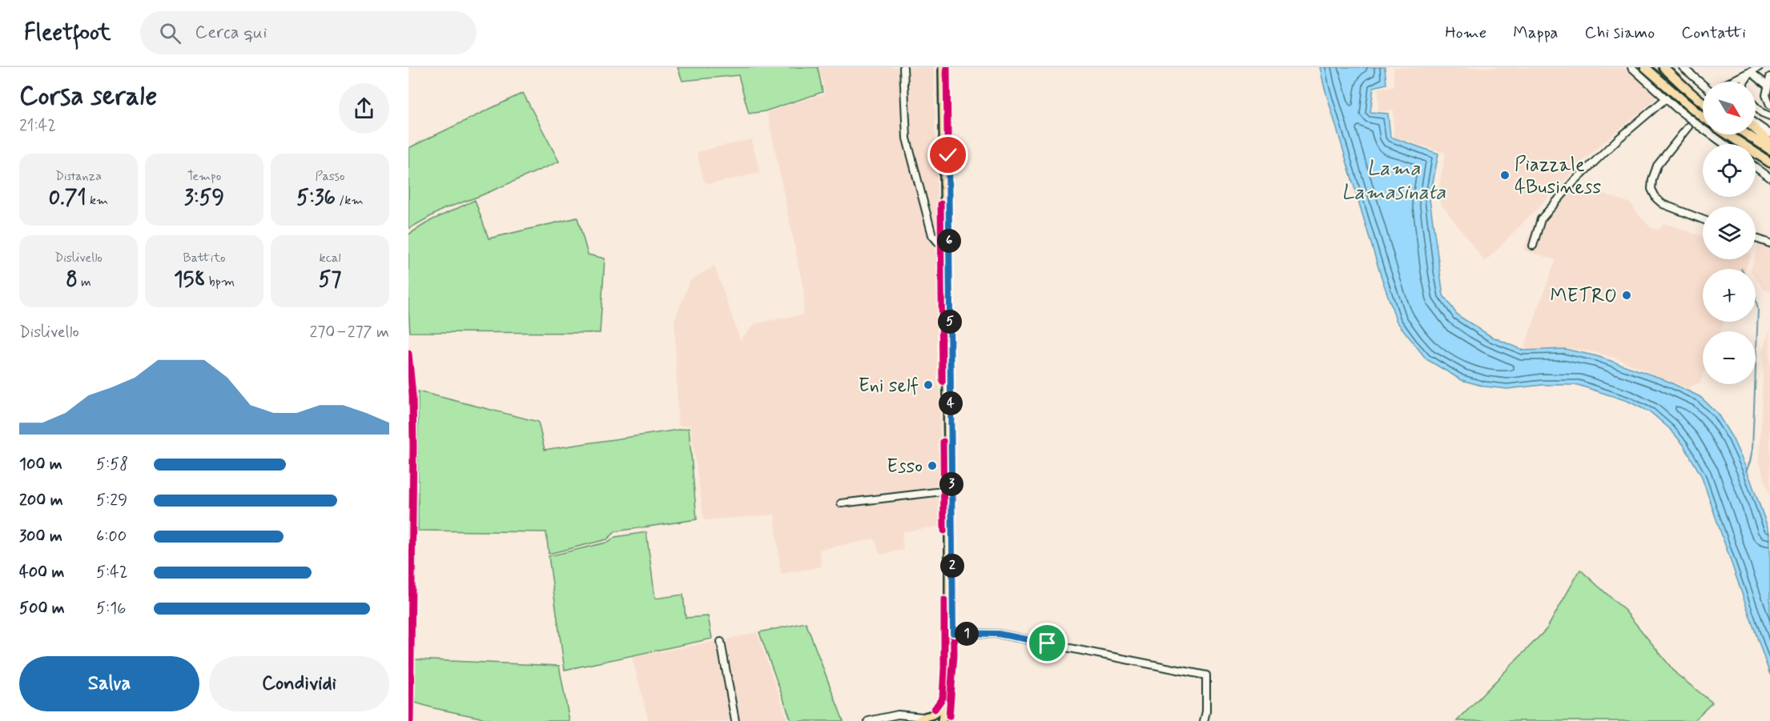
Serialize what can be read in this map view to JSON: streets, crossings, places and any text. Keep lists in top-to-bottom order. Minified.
{"water":["Lama Lamasinata"],"places":["Piazzale 4Business","METRO","Eni self","Esso"],"north":"bottom right","page":{"header":"Fleetfoot","search":"Cerca qui","nav":["Home","Mappa","Chi siamo","Contatti"],"heading":["Corsa serale","21:42"],"map_buttons":["+","−"],"stats":[["Distanza","0.71 km"],["Tempo","3:59"],["Passo","5:36 /km"],["Dislivello","8 m"],["Battito","158 bpm"],["kcal","57"]],"pins":["6","5","4","3","2","1"],"chart":["Dislivello","270–277 m"],"list":[{"name":"100 m","note":"5:58"},{"name":"200 m","note":"5:29"},{"name":"300 m","note":"6:00"},{"name":"400 m","note":"5:42"},{"name":"500 m","note":"5:16"}],"buttons":["Salva","Condividi"]}}
